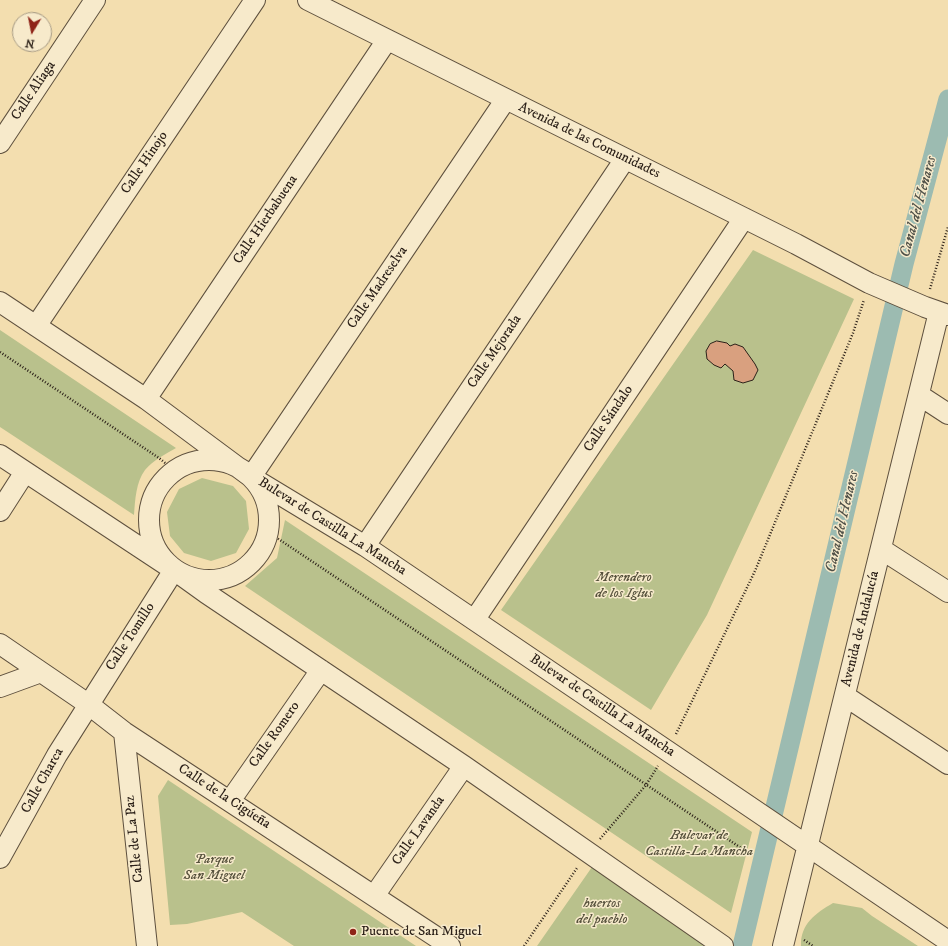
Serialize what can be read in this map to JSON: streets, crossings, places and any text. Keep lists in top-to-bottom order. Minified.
{"streets":{"street":["Calle Aliaga","Avenida de las Comunidades","Calle Hinojo","Calle Hierbabuena","Calle Madreselva","Calle Mejorada","Calle Sándalo","Bulevar de Castilla La Mancha","Avenida de Andalucía","Calle Tomillo","Calle Romero","Calle Charca","Calle de la Cigúeña","Calle Lavanda","Calle de La Paz"]},"crossings":[["Avenida de las Comunidades","Calle Hierbabuena"],["Avenida de las Comunidades","Calle Madreselva"],["Avenida de las Comunidades","Calle Mejorada"],["Avenida de las Comunidades","Calle Sándalo"],["Avenida de las Comunidades","Avenida de Andalucía"],["Calle Hinojo","Bulevar de Castilla La Mancha"],["Calle Hierbabuena","Bulevar de Castilla La Mancha"],["Calle Madreselva","Bulevar de Castilla La Mancha"],["Calle Madreselva","Calle Tomillo"],["Calle Mejorada","Bulevar de Castilla La Mancha"],["Calle Sándalo","Bulevar de Castilla La Mancha"],["Bulevar de Castilla La Mancha","Avenida de Andalucía"],["Bulevar de Castilla La Mancha","Calle Tomillo"],["Bulevar de Castilla La Mancha","Calle Romero"],["Bulevar de Castilla La Mancha","Calle Lavanda"],["Calle Tomillo","Calle Charca"],["Calle Tomillo","Calle de la Cigúeña"],["Calle Romero","Calle de la Cigúeña"],["Calle Charca","Calle de la Cigúeña"],["Calle de la Cigúeña","Calle Lavanda"],["Calle de la Cigúeña","Calle de La Paz"]],"water":["Canal del Henares"],"parks":["Merendero de los Iglus","Bulevar de Castilla-La Mancha","Parque San Miguel","huertos del pueblo"],"places":["Puente de San Miguel"],"north":"bottom"}
